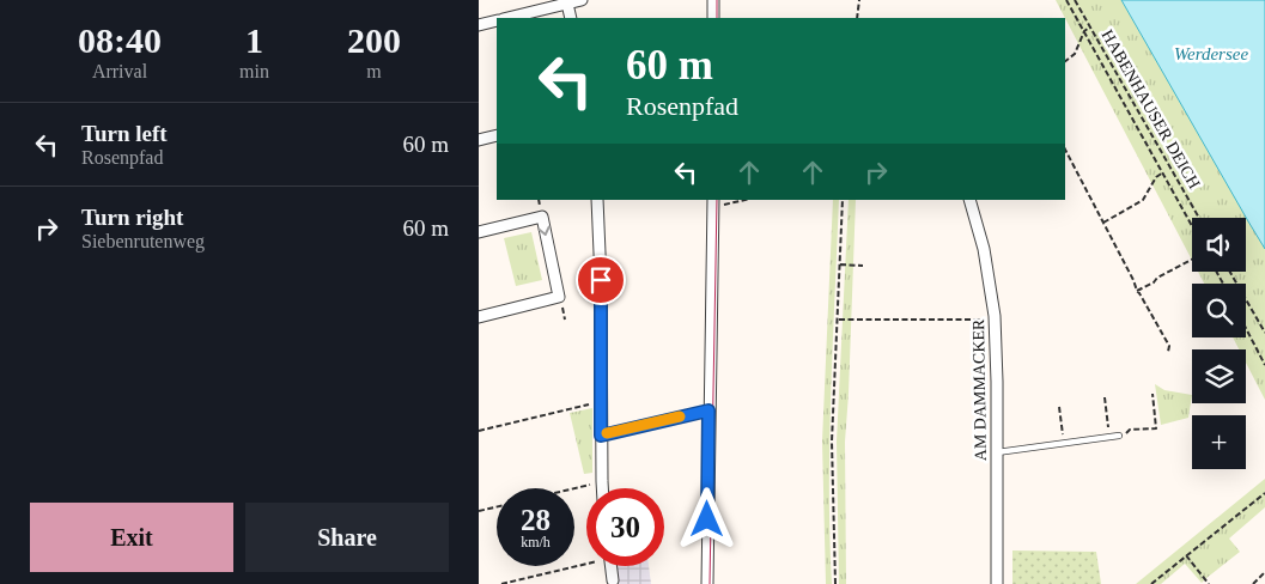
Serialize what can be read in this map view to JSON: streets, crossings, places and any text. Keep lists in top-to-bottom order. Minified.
{"streets":{"street":["AM DAMMACKER"],"path":["HABENHAUSER DEICH"]},"water":["Werdersee"],"page":{"eta":["08:40","Arrival","1","min","200","m"],"turn":["60 m","Rosenpfad"],"list":[{"name":"Turn left","note":"Rosenpfad","value":"60 m"},{"name":"Turn right","note":"Siebenrutenweg","value":"60 m"}],"map_buttons":"+","speed":"28 km/h","limit":"30","buttons":["Exit","Share"]}}
